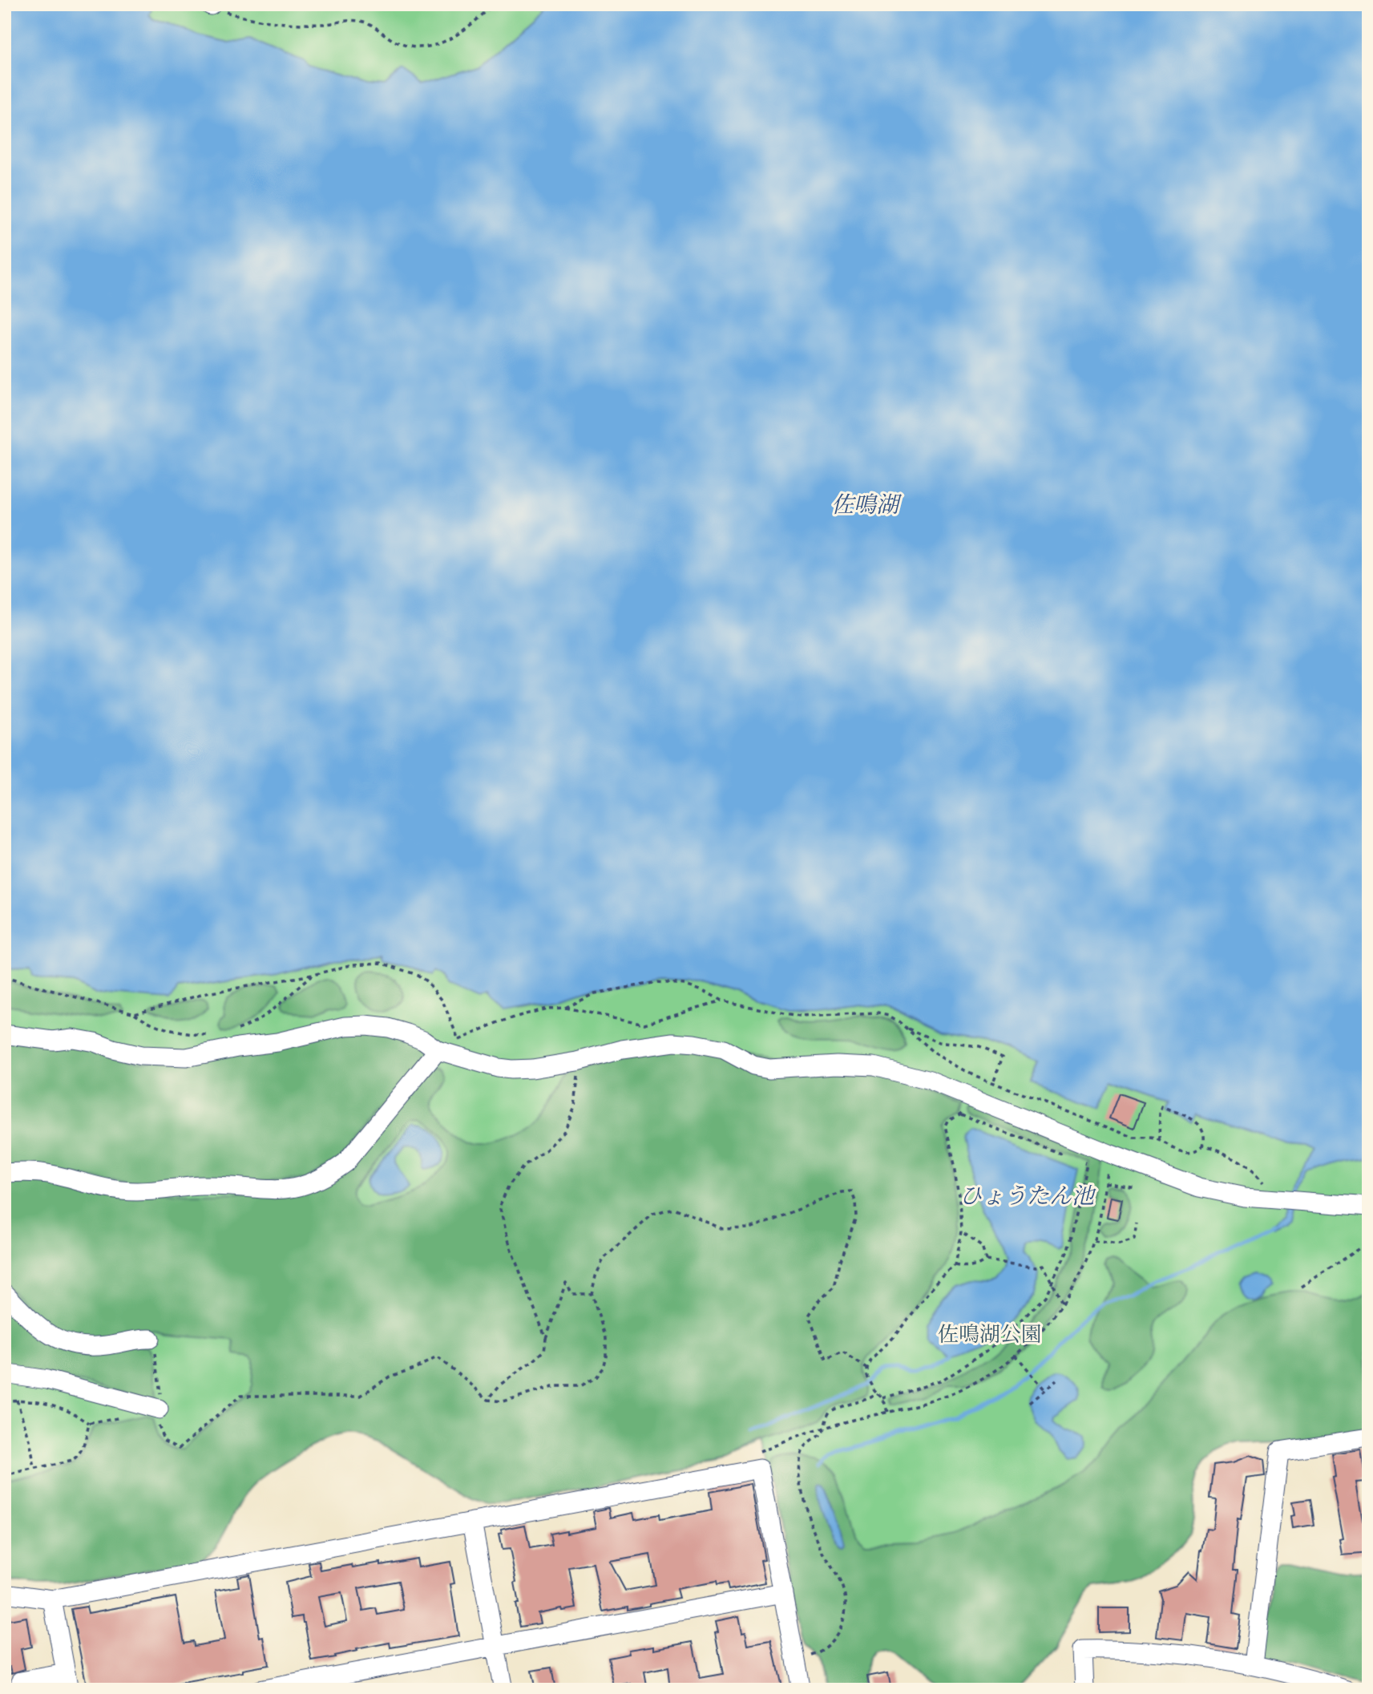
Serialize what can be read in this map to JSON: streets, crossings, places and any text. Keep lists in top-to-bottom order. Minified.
{"water":["佐鳴湖","ひょうたん池"],"parks":["佐鳴湖公園"]}
